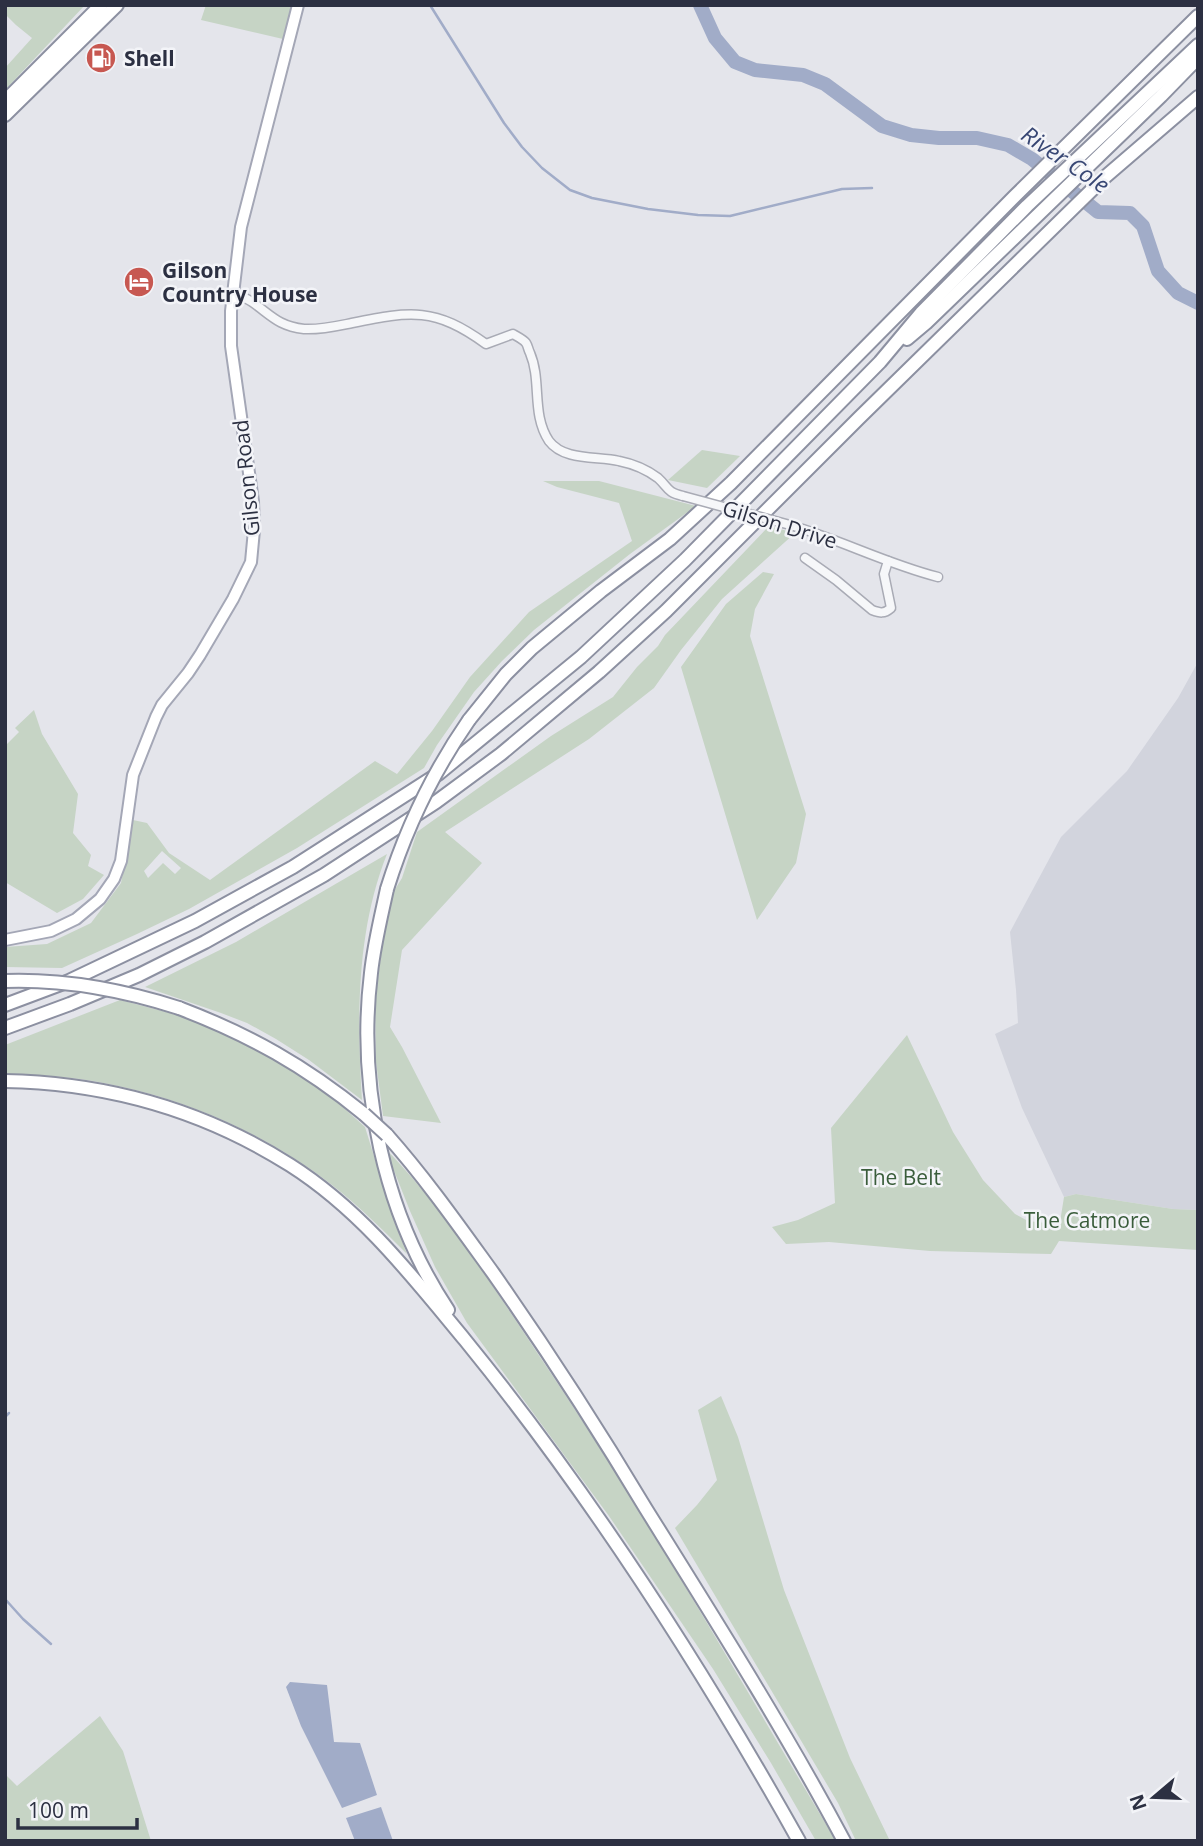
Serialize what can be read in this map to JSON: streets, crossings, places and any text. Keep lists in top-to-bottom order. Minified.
{"streets":{"main road":["Gilson Road"],"street":["Gilson Drive"]},"crossings":[["Gilson Road","Gilson Drive"]],"water":["River Cole"],"parks":["The Belt","The Catmore"],"places":{"fuel station":["Shell"],"hotel":["Gilson Country House"]},"scale_bar":"100 m","north":"left"}
